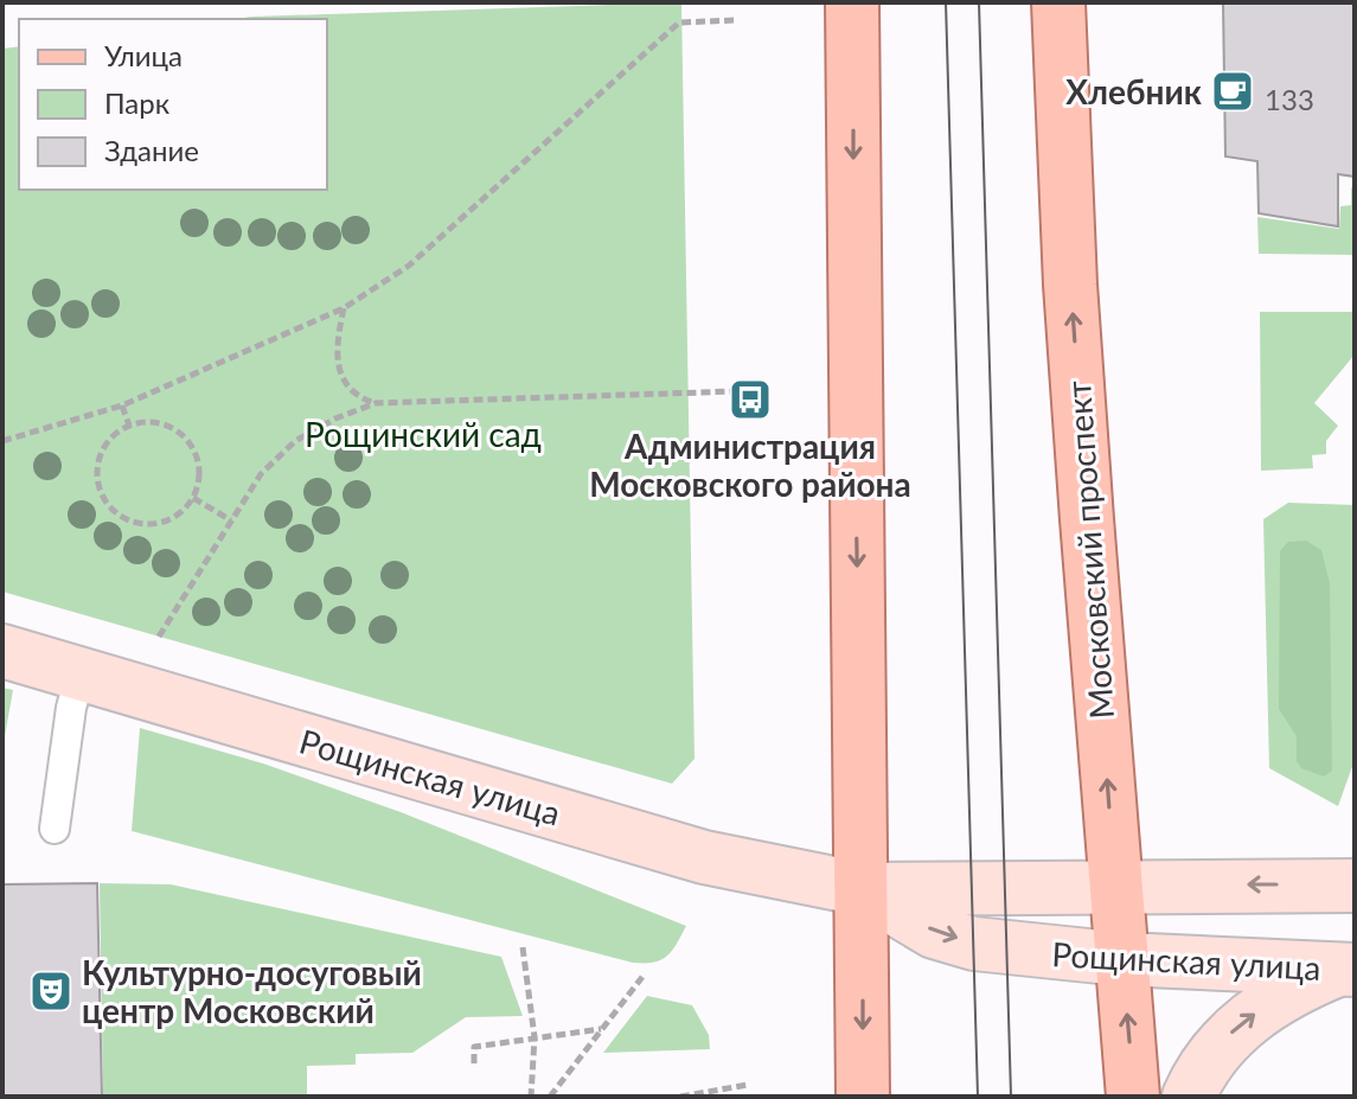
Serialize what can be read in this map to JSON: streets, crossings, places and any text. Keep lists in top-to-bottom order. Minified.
{"streets":{"main road":["Московский проспект"],"street":["Рощинская улица"]},"crossings":[["Московский проспект","Рощинская улица"]],"parks":["Рощинский сад"],"places":{"cafe":["Хлебник"],"bus stop":["Администрация Московского района"],"theatre":["Культурно-досуговый центр Московский"]},"house_numbers":["133"],"legend":["Улица","Парк","Здание"]}
